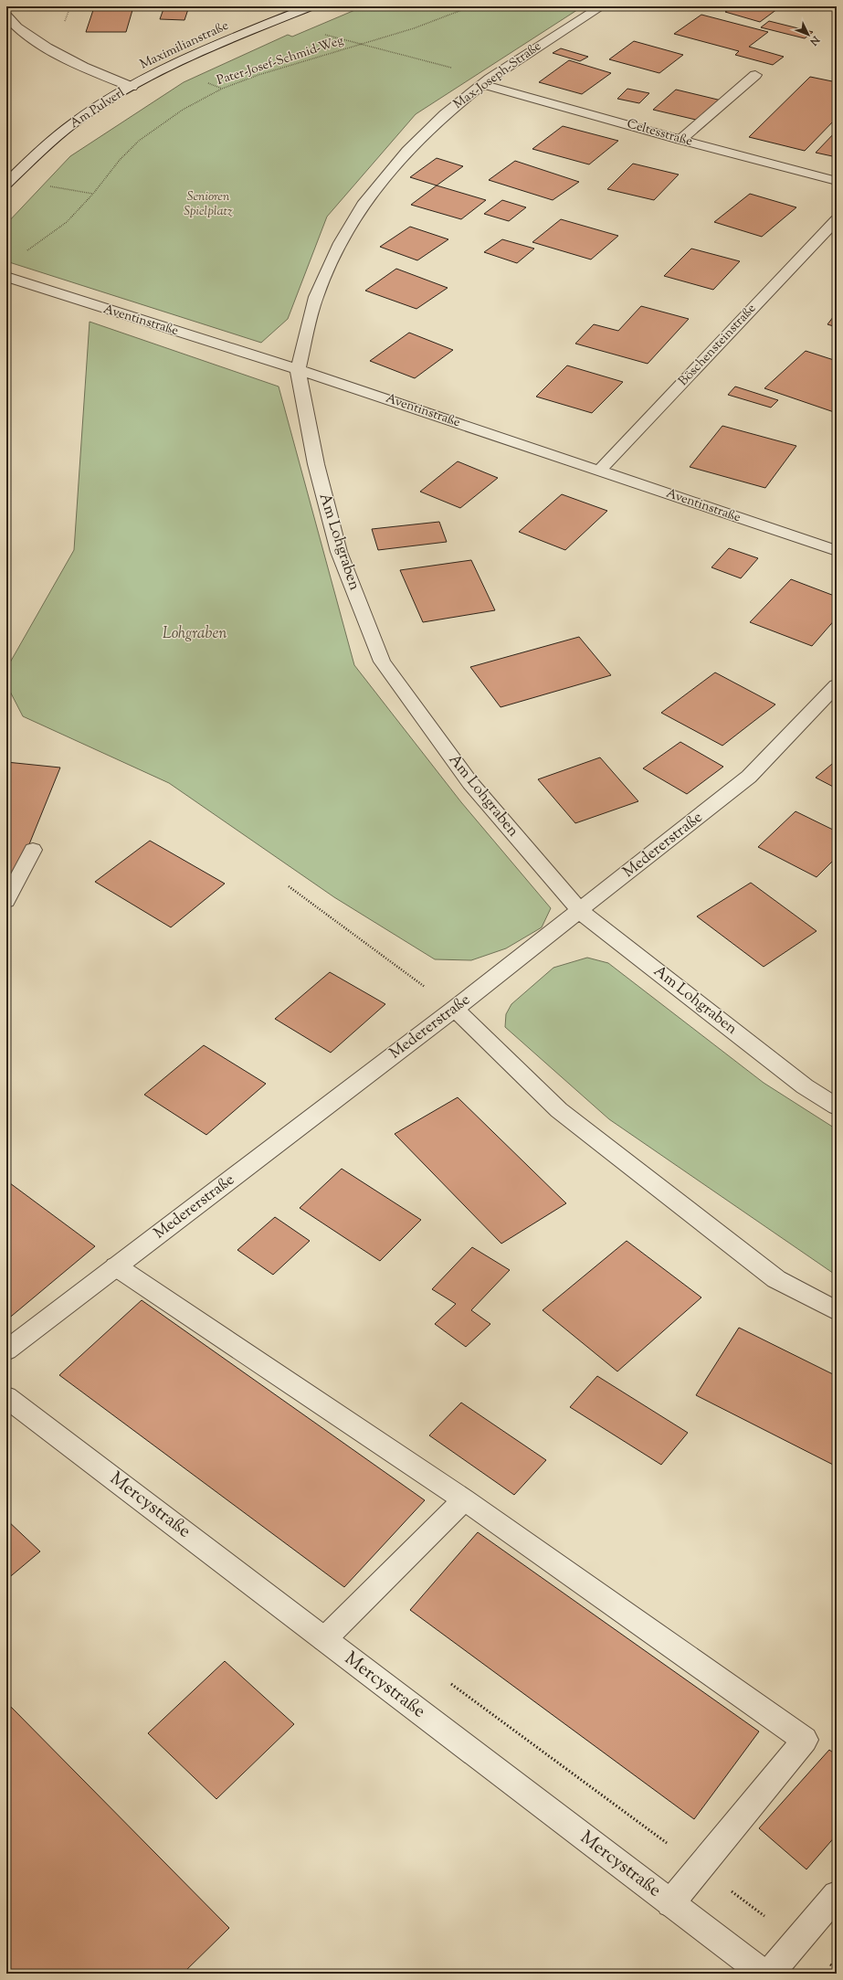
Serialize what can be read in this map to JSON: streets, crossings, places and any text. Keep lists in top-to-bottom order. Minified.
{"streets":{"street":["Maximilianstraße","Max-Joseph-Straße","Am Pulverl","Celtesstraße","Aventinstraße","Böschensteinstraße","Am Lohgraben","Medererstraße","Mercystraße"],"path":["Pater-Josef-Schmid-Weg"]},"crossings":[["Maximilianstraße","Am Pulverl"],["Max-Joseph-Straße","Celtesstraße"],["Max-Joseph-Straße","Aventinstraße"],["Max-Joseph-Straße","Am Lohgraben"],["Aventinstraße","Böschensteinstraße"],["Aventinstraße","Am Lohgraben"],["Am Lohgraben","Medererstraße"]],"parks":["Senioren Spielplatz","Lohgraben"],"north":"bottom right"}
